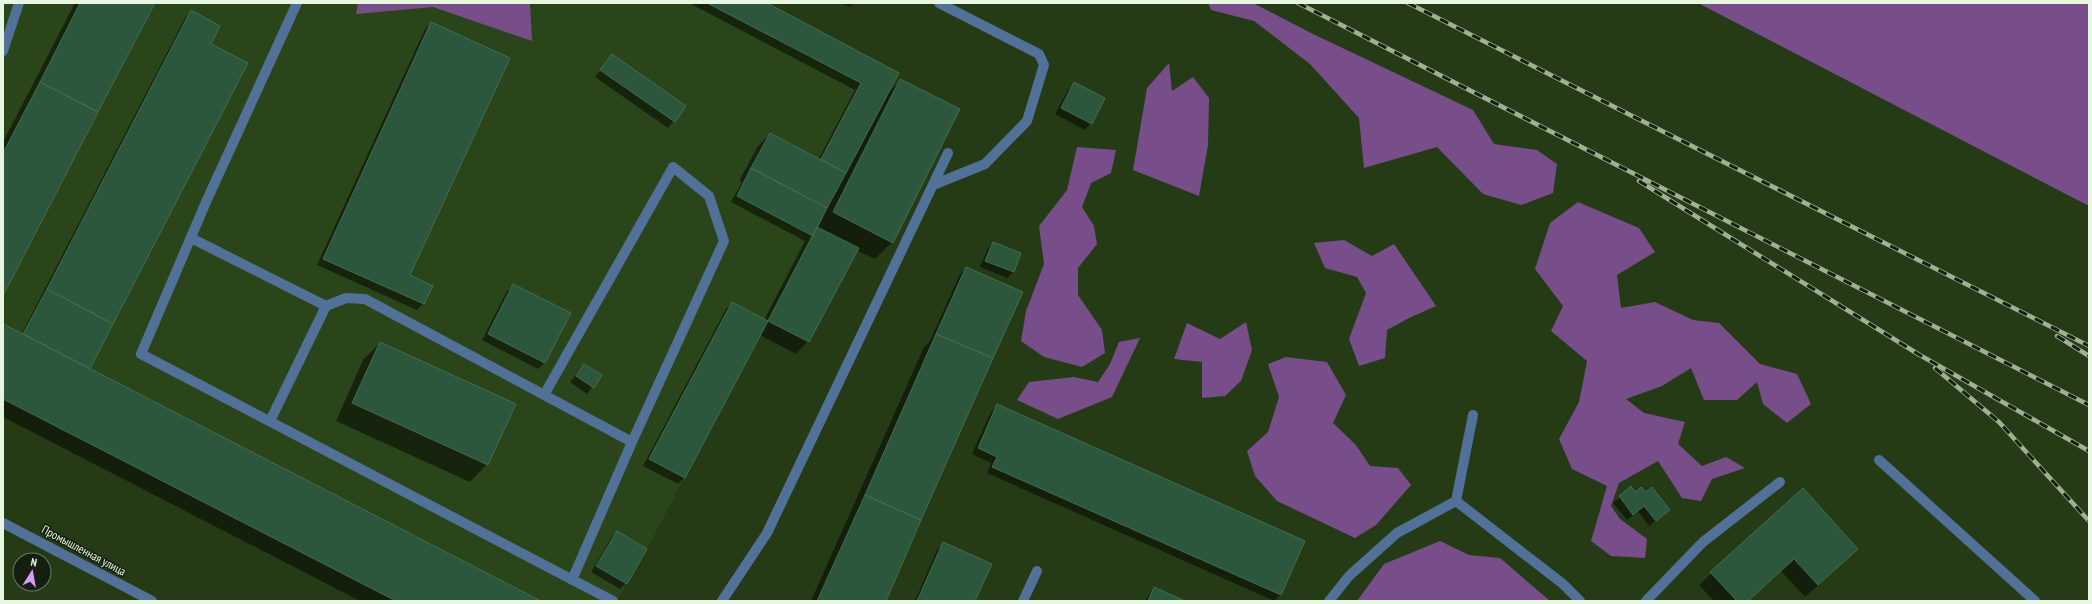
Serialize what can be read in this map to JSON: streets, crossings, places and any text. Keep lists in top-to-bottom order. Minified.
{"streets":{"street":["Промышленная улица"]},"north":"top"}
